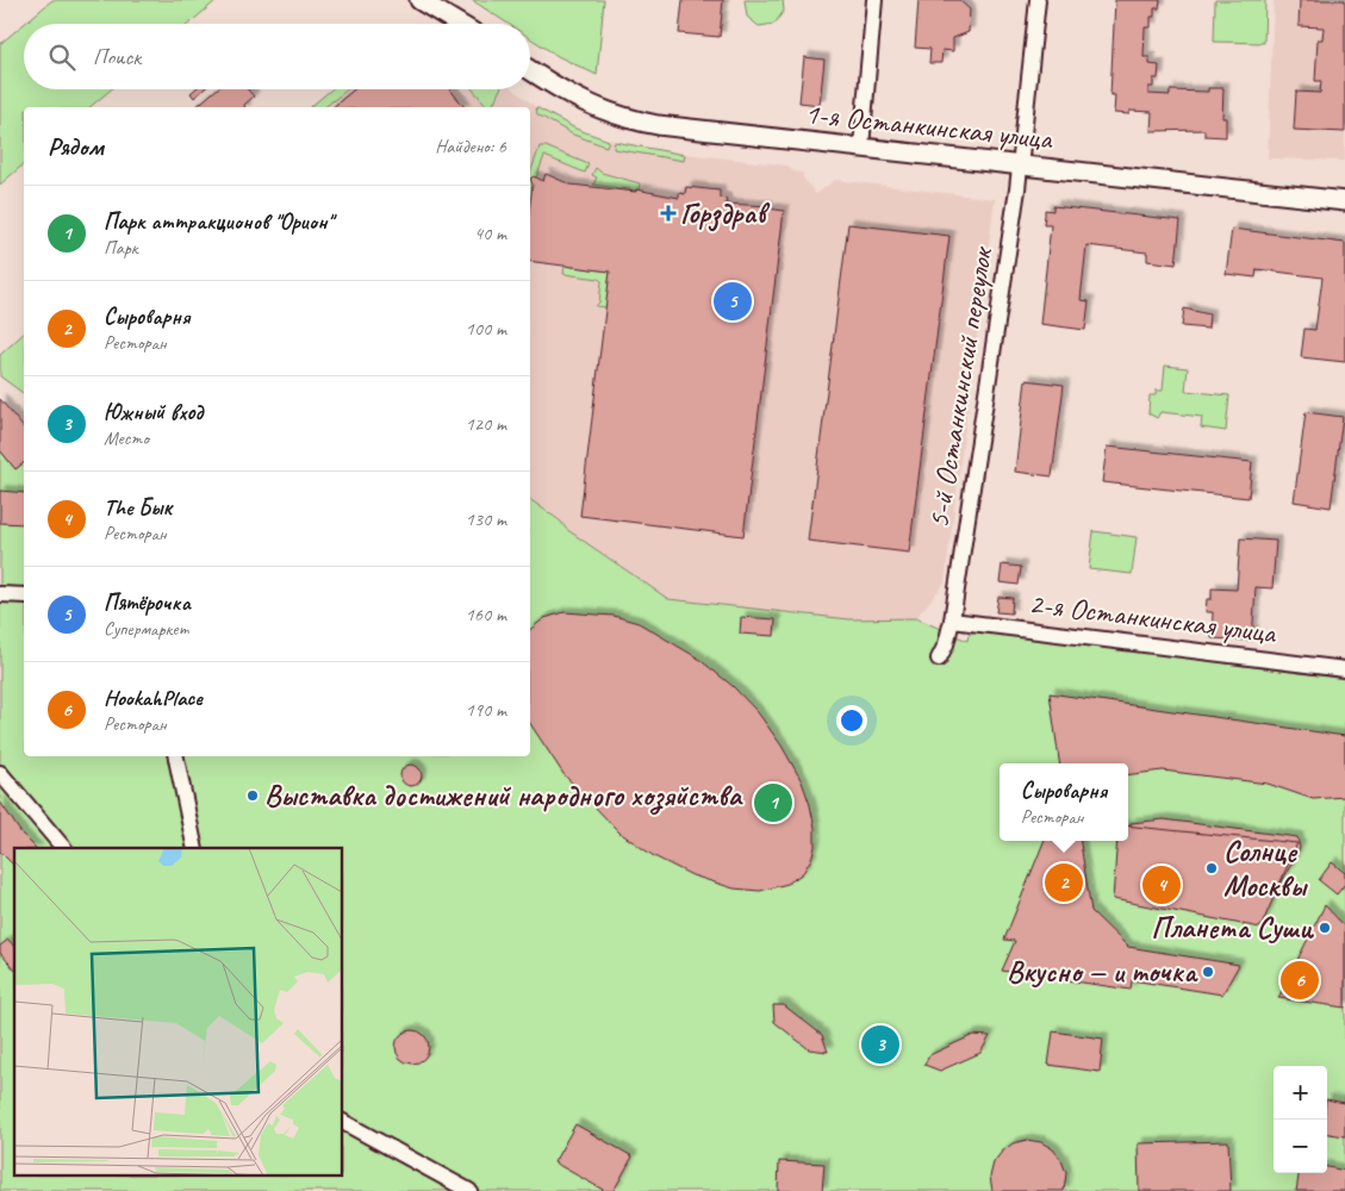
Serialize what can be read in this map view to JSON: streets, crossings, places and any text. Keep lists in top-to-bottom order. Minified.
{"streets":{"street":["1-я Останкинская улица","5-й Останкинский переулок","2-я Останкинская улица"]},"crossings":[["1-я Останкинская улица","5-й Останкинский переулок"],["5-й Останкинский переулок","2-я Останкинская улица"]],"places":{"health":["Горздрав"],"other":["Выставка достижений народного хозяйства","Солнце Москвы","Планета Суши","Вкусно — и точка"]},"page":{"search":"Поиск","heading":["Рядом","Найдено: 6"],"list":[{"mark":"1","name":"Парк аттракционов \"Орион\"","note":"Парк","value":"40 m"},{"mark":"2","name":"Сыроварня","note":"Ресторан","value":"100 m"},{"mark":"3","name":"Южный вход","note":"Место","value":"120 m"},{"mark":"4","name":"The Бык","note":"Ресторан","value":"130 m"},{"mark":"5","name":"Пятёрочка","note":"Супермаркет","value":"160 m"},{"mark":"6","name":"HookahPlace","note":"Ресторан","value":"190 m"}],"pins":["5","1","2","4","6","3"],"popup":["Сыроварня","Ресторан"],"map_buttons":["+","−"]}}
